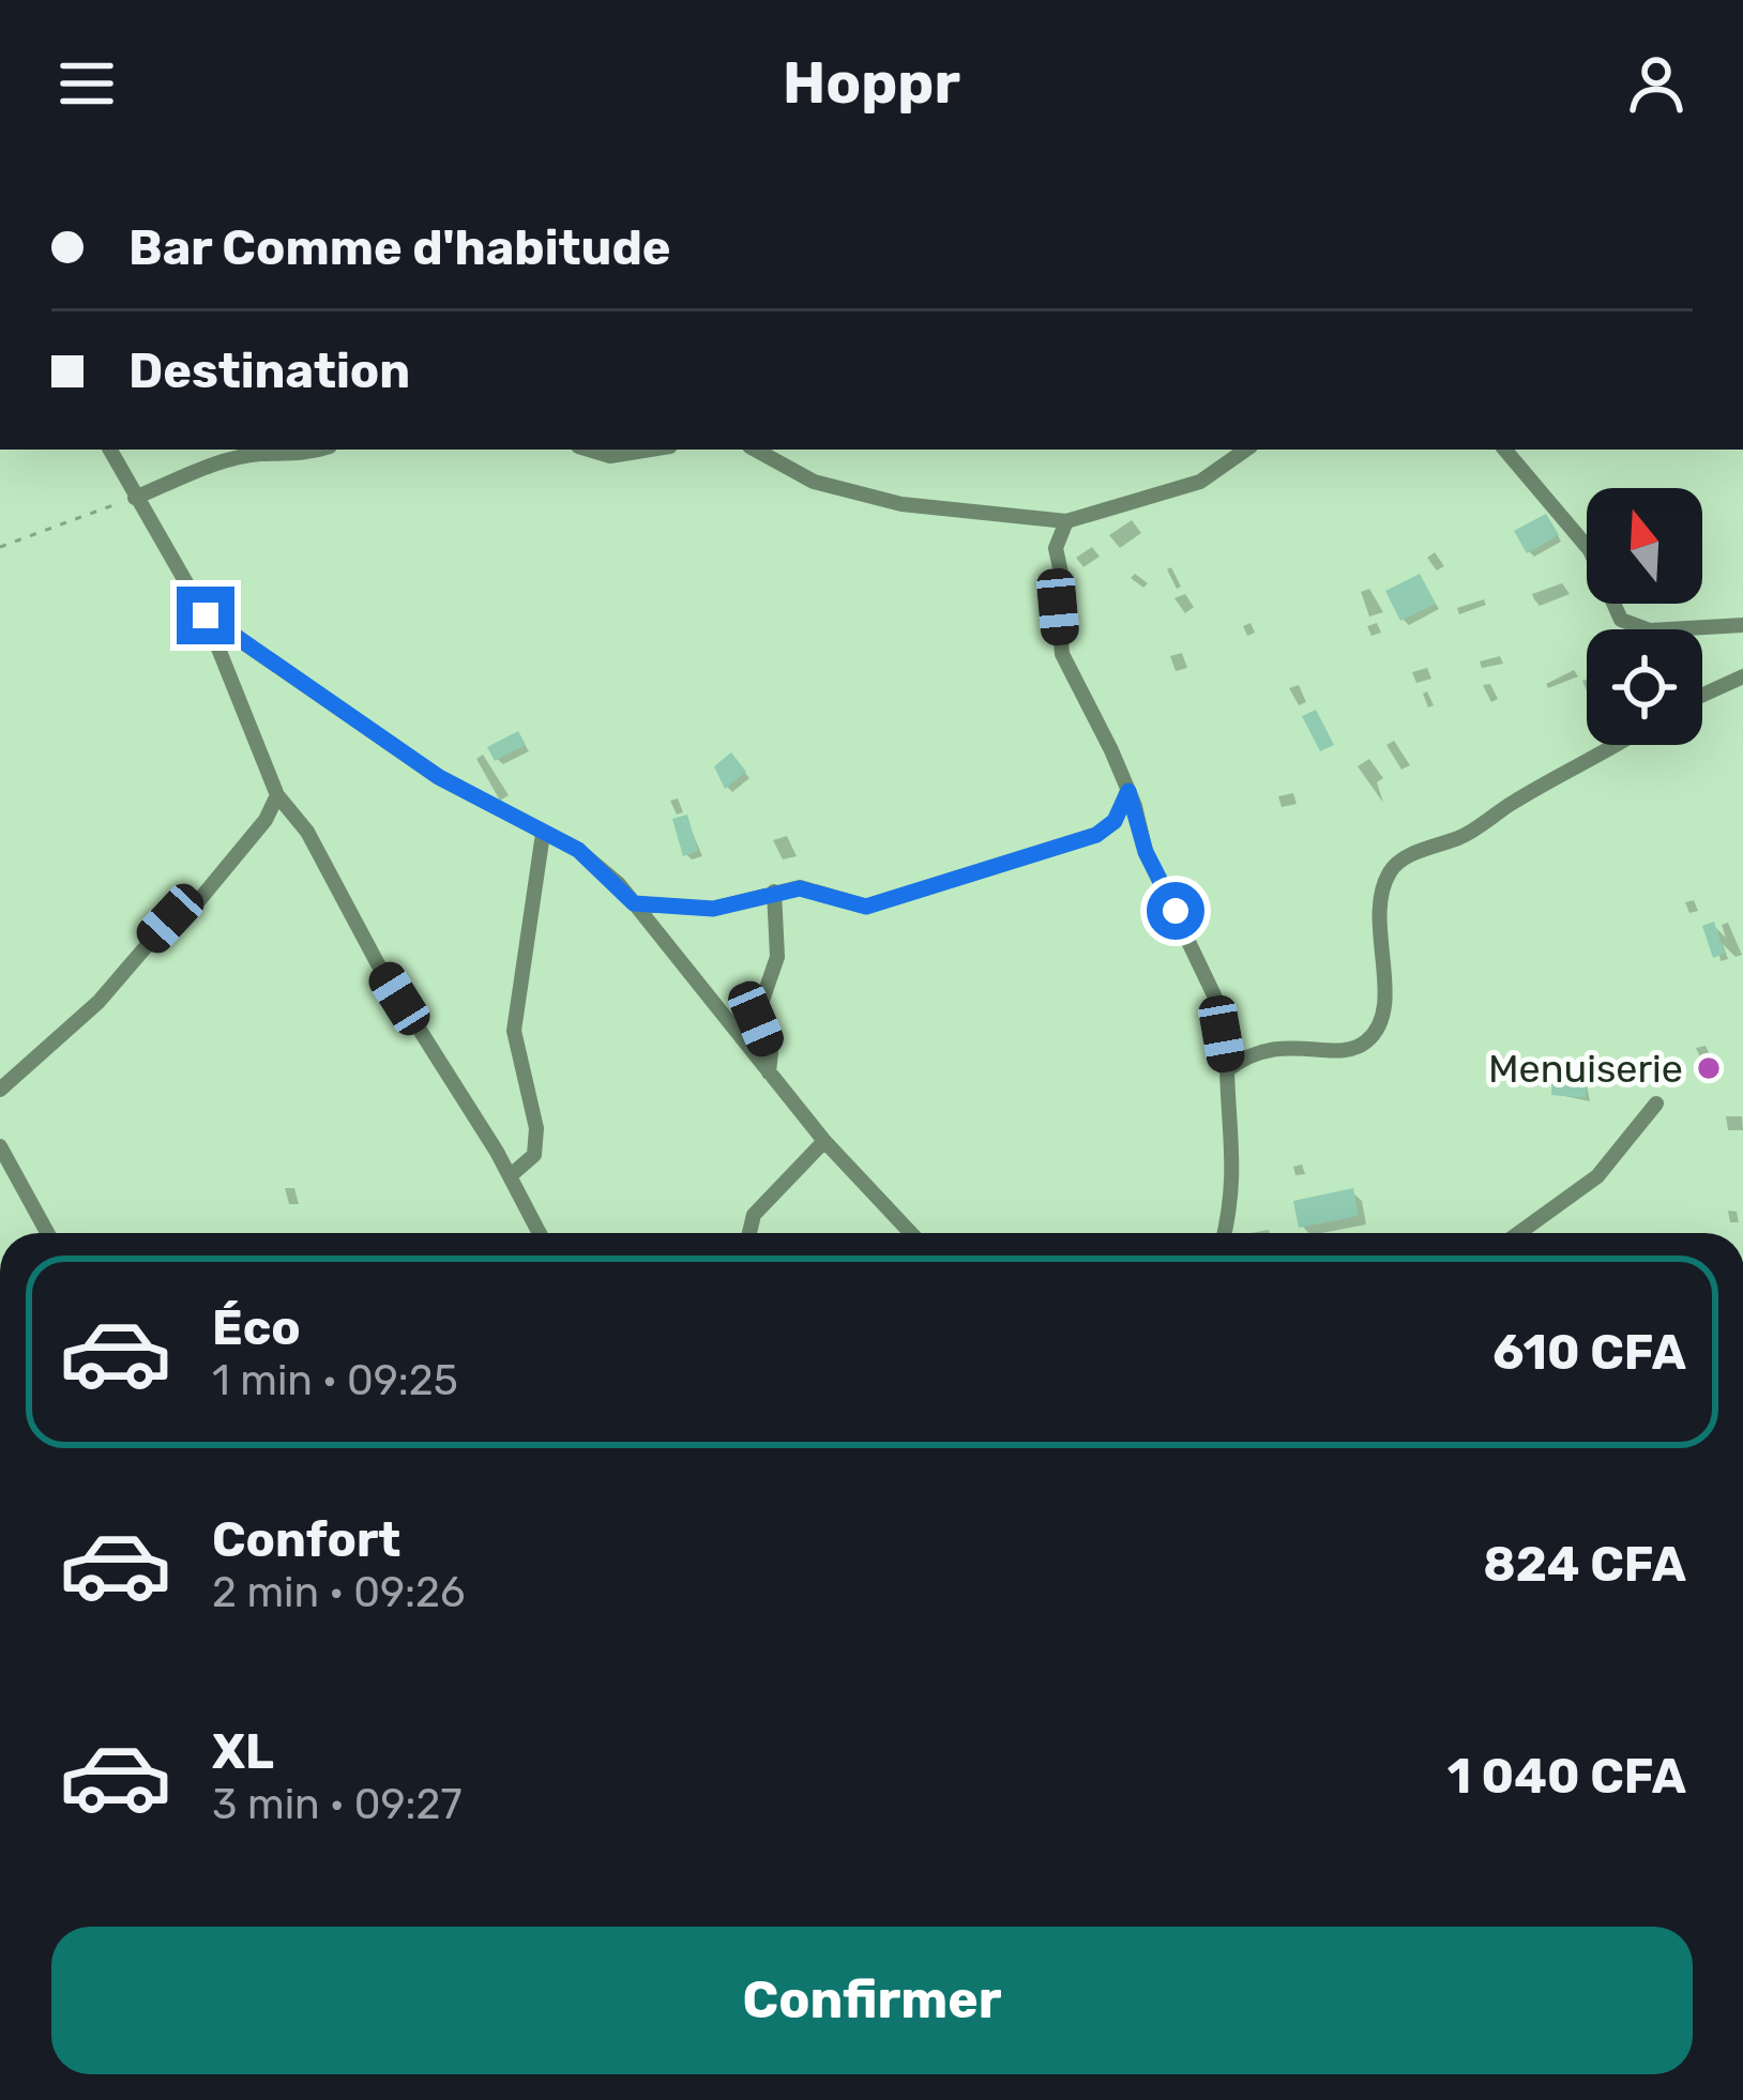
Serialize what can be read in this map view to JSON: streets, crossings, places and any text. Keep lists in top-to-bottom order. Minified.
{"places":["Menuiserie"],"north":"top","page":{"header":"Hoppr","banner":["Bar Comme d'habitude","Destination"],"list":[{"name":"Éco","note":"1 min · 09:25","value":"610 CFA"},{"name":"Confort","note":"2 min · 09:26","value":"824 CFA"},{"name":"XL","note":"3 min · 09:27","value":"1 040 CFA"}],"buttons":"Confirmer"}}
